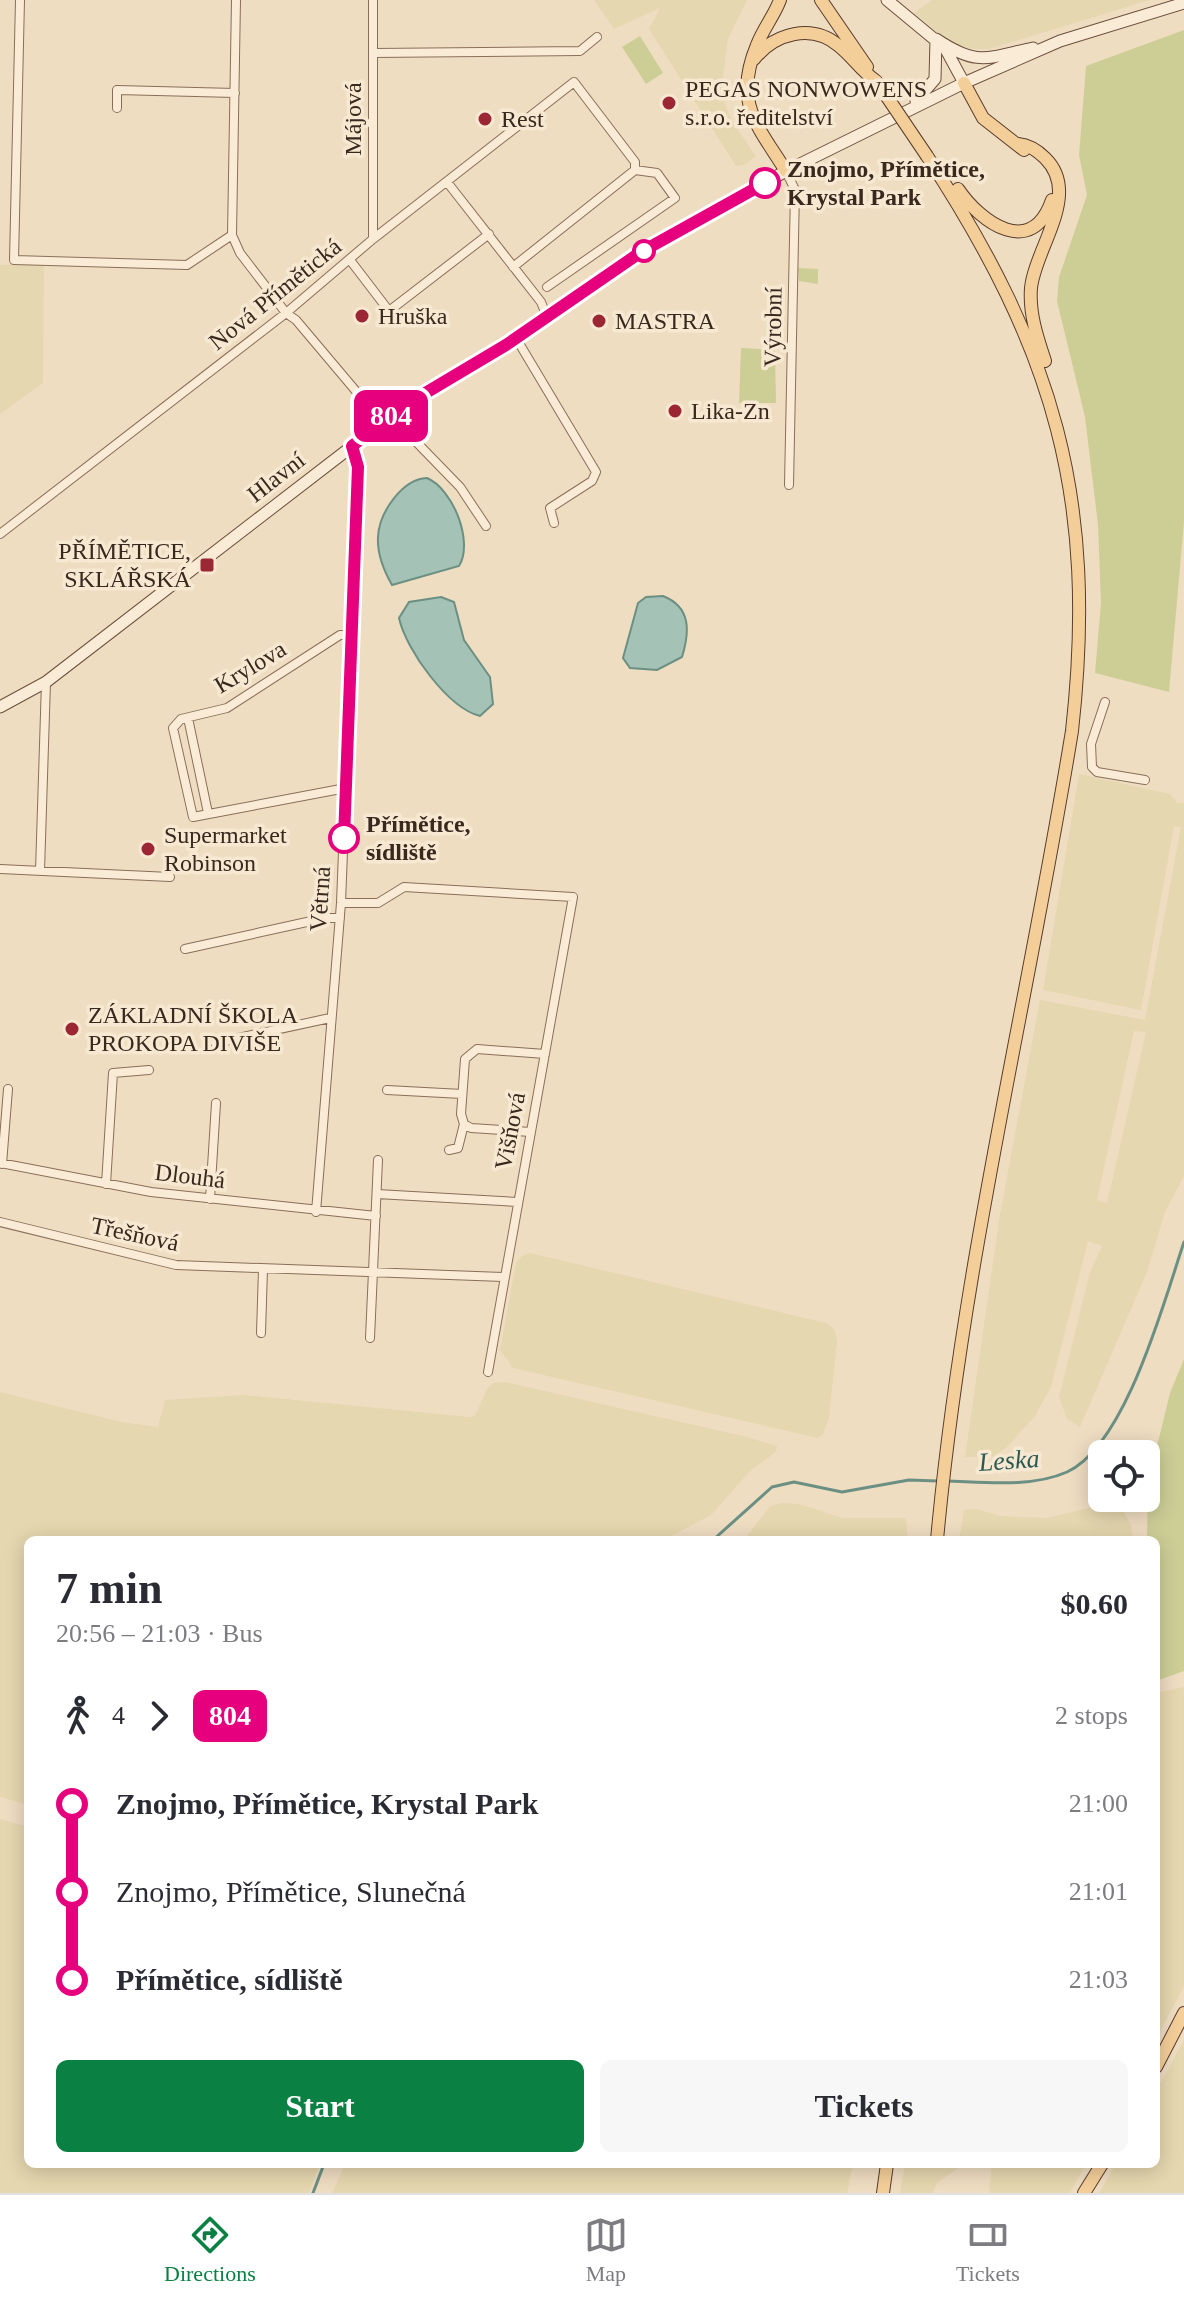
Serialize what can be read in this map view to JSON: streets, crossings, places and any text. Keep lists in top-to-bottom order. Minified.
{"streets":{"main road":["Hlavní"],"street":["Májová","Nová Přímětická","Výrobní","Krylova","Větrná","Višňová","Dlouhá","Třešňová"]},"crossings":[["Májová","Nová Přímětická"],["Výrobní","Hlavní"],["Hlavní","Větrná"],["Krylova","Větrná"],["Větrná","Višňová"],["Větrná","Dlouhá"],["Višňová","Třešňová"]],"water":["Leska"],"places":{"other":["PEGAS NONWOWENS s.r.o. ředitelství","Rest","Znojmo, Přímětice, Krystal Park","Hruška","MASTRA","Lika-Zn","Přímětice, sídliště","Supermarket Robinson","ZÁKLADNÍ ŠKOLA PROKOPA DIVIŠE"],"transit":["PŘÍMĚTICE, SKLÁŘSKÁ"]},"lines":["bus line 804"],"page":{"on_map":"804","heading":["7 min","20:56 – 21:03 · Bus","$0.60"],"legs":["4","804","2 stops"],"list":[{"name":"Znojmo, Přímětice, Krystal Park","value":"21:00"},{"name":"Znojmo, Přímětice, Slunečná","value":"21:01"},{"name":"Přímětice, sídliště","value":"21:03"}],"buttons":["Start","Tickets"],"tabs":["Directions","Map","Tickets"]}}
